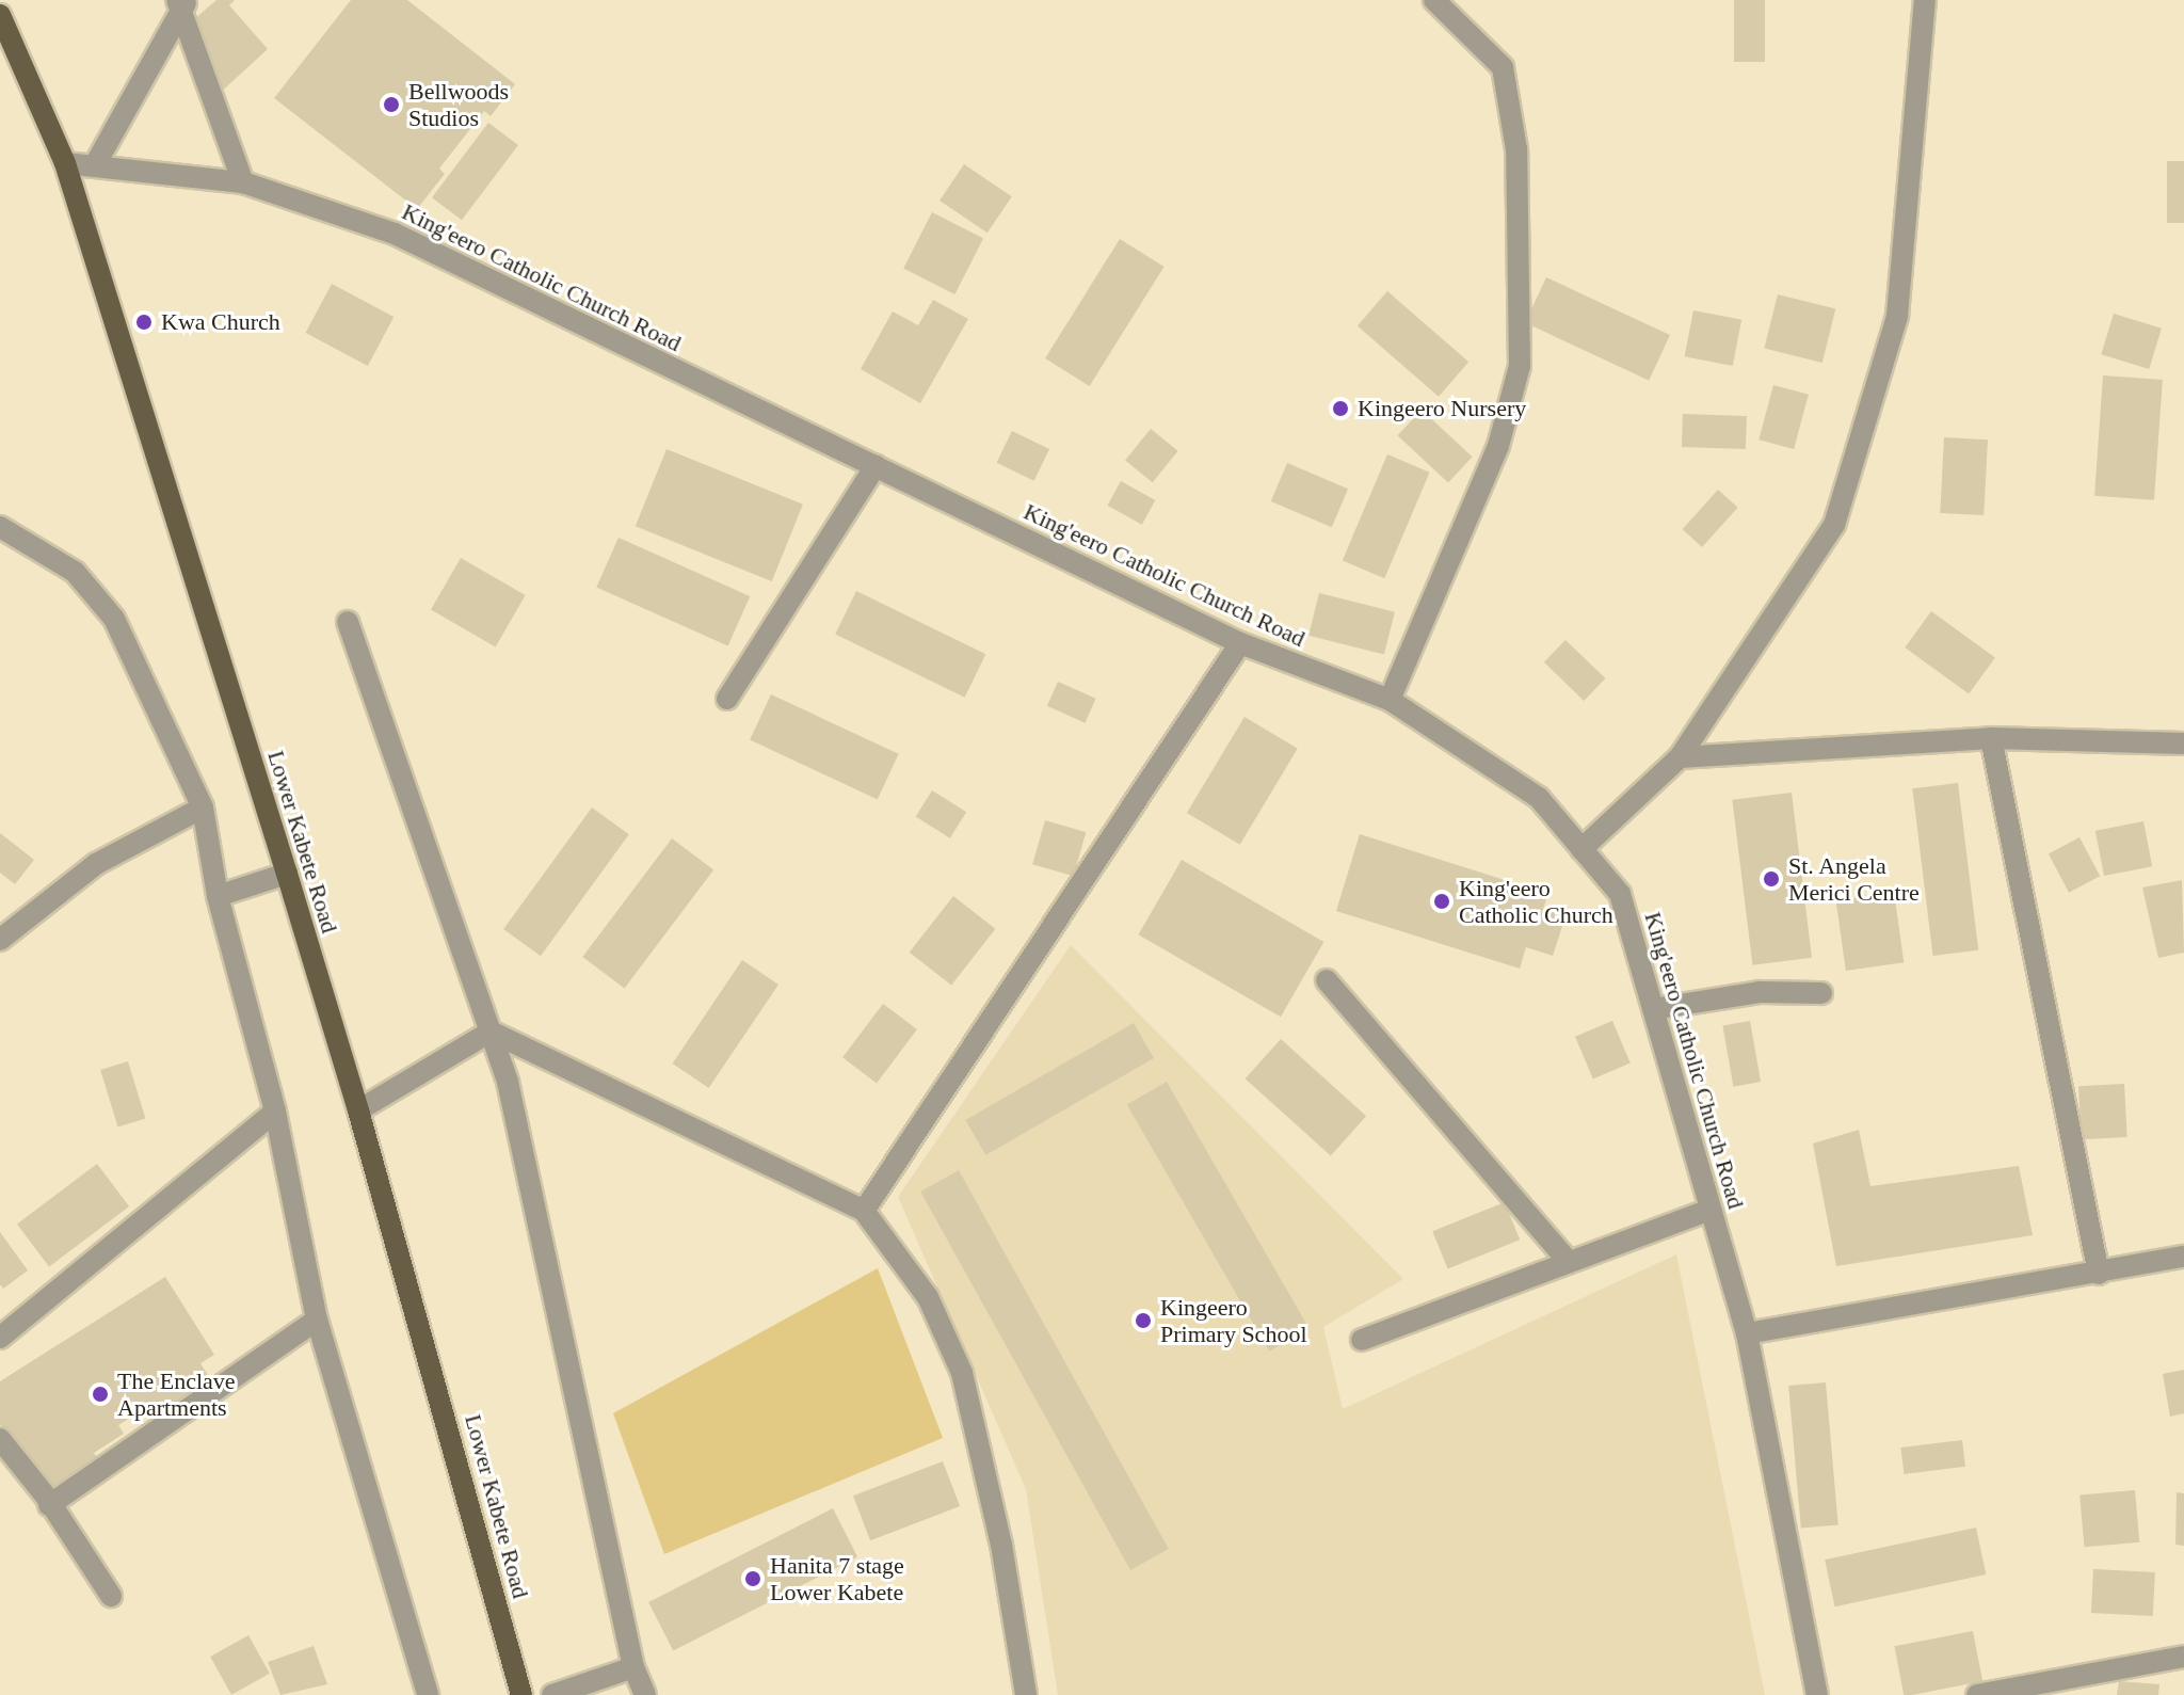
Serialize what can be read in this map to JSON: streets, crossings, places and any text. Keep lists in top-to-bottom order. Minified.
{"streets":{"main road":["Lower Kabete Road"],"street":["King'eero Catholic Church Road"]},"crossings":[["King'eero Catholic Church Road","Lower Kabete Road"]],"places":["Bellwoods Studios","Kwa Church","Kingeero Nursery","St. Angela Merici Centre","King'eero Catholic Church","Kingeero Primary School","The Enclave Apartments","Hanita 7 stage Lower Kabete"]}
